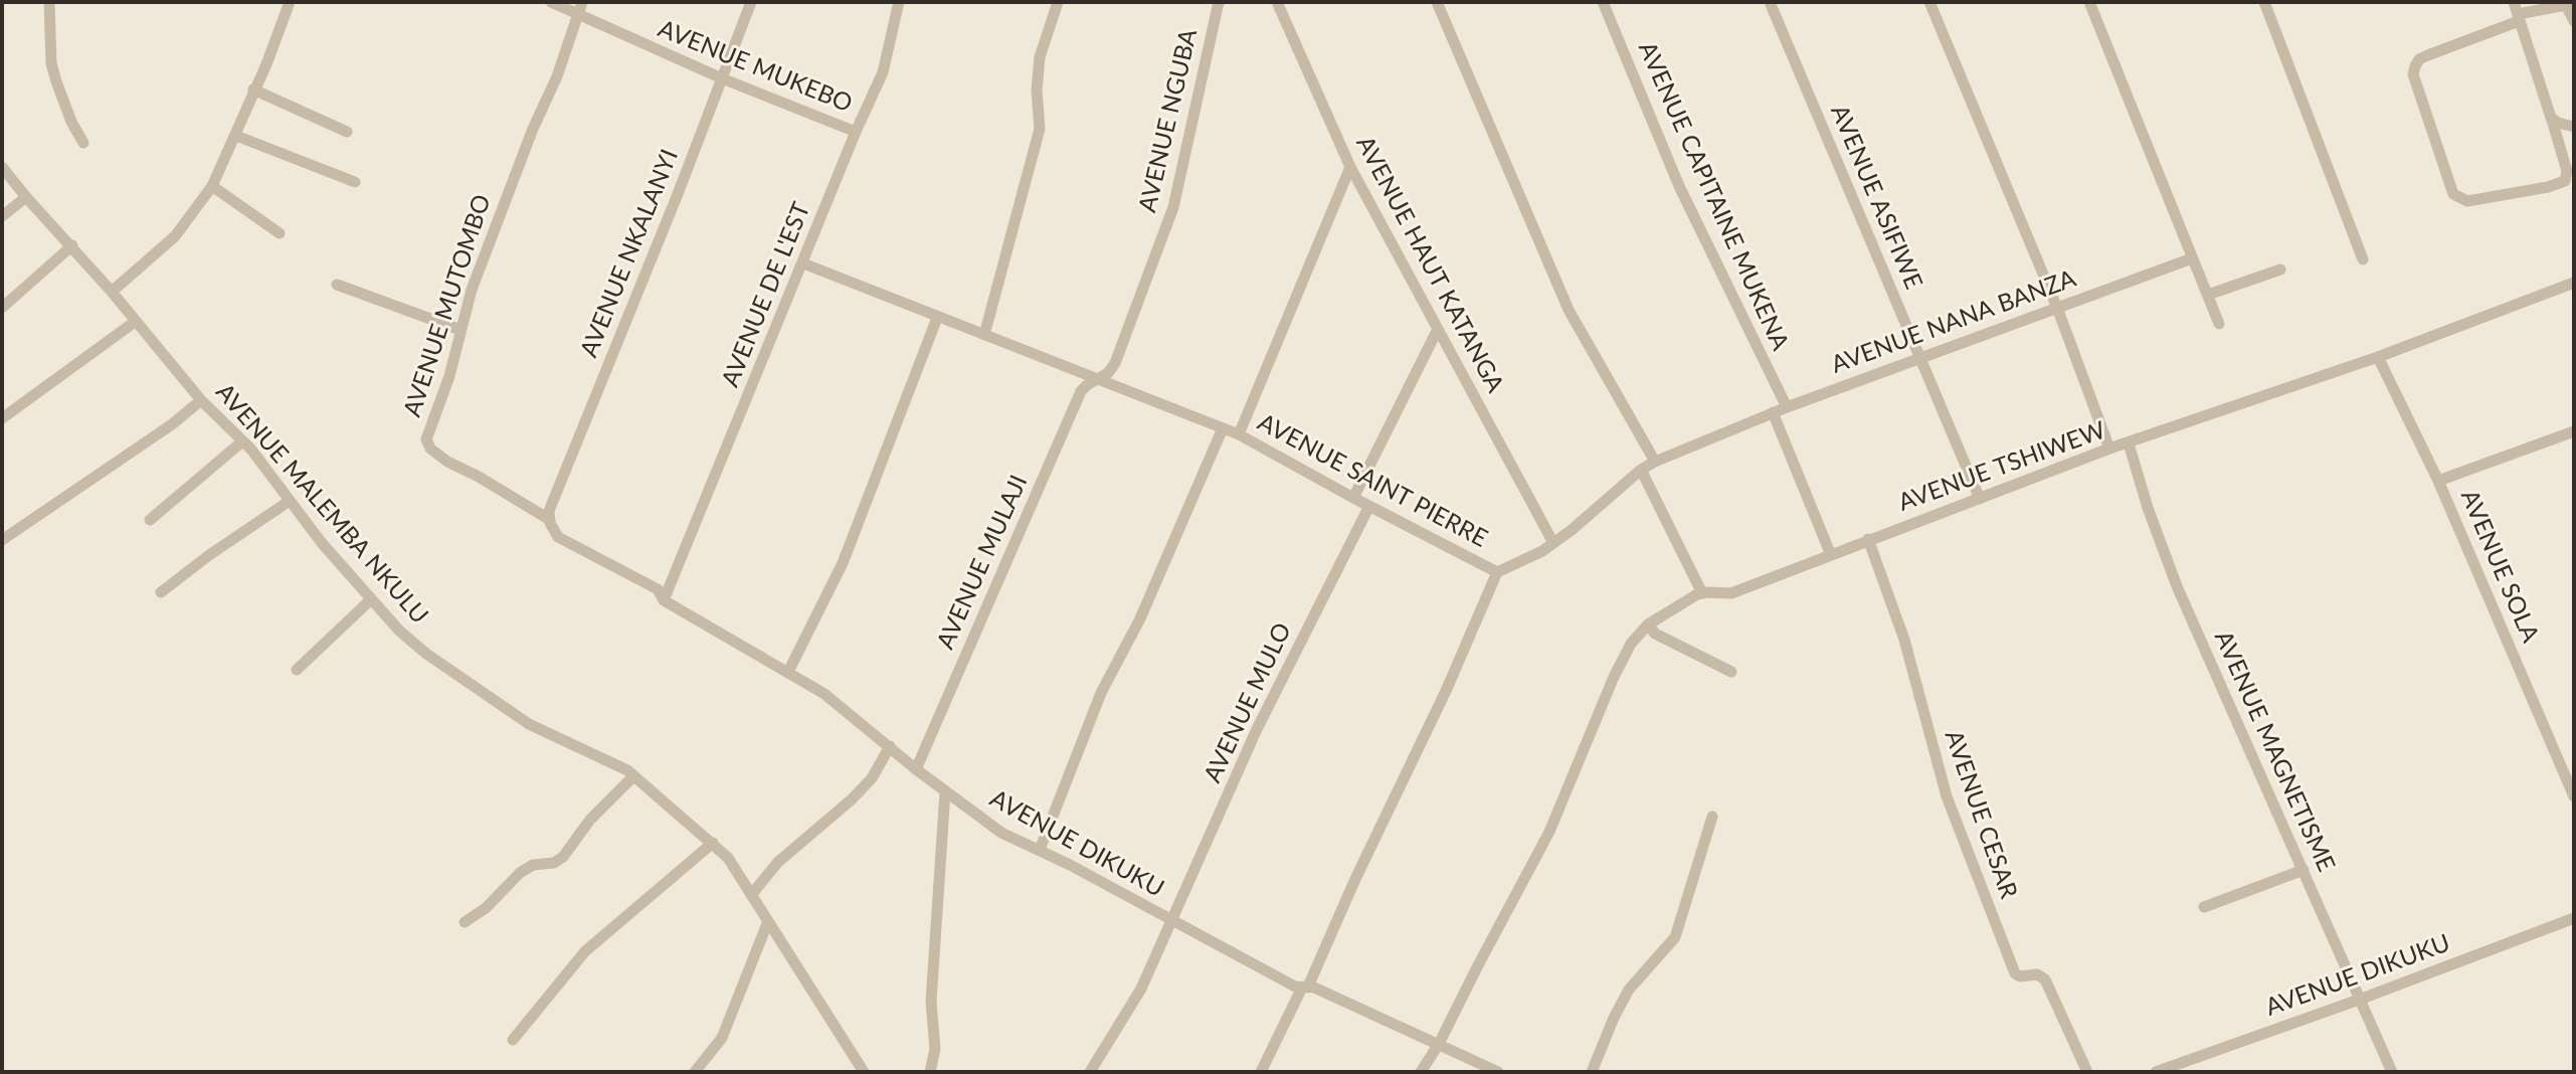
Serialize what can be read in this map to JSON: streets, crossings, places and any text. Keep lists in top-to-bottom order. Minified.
{"streets":{"street":["AVENUE MUKEBO","AVENUE NGUBA","AVENUE CAPITAINE MUKENA","AVENUE ASIFIWE","AVENUE NKALANYI","AVENUE HAUT KATANGA","AVENUE DE L'EST","AVENUE MUTOMBO","AVENUE NANA BANZA","AVENUE TSHIWEW","AVENUE SAINT PIERRE","AVENUE MALEMBA NKULU","AVENUE MULAJI","AVENUE SOLA","AVENUE MULO","AVENUE MAGNETISME","AVENUE CESAR","AVENUE DIKUKU"]},"crossings":[["AVENUE MUKEBO","AVENUE NKALANYI"],["AVENUE MUKEBO","AVENUE DE L'EST"],["AVENUE MUKEBO","AVENUE MUTOMBO"],["AVENUE NGUBA","AVENUE SAINT PIERRE"],["AVENUE NGUBA","AVENUE MULAJI"],["AVENUE CAPITAINE MUKENA","AVENUE NANA BANZA"],["AVENUE ASIFIWE","AVENUE NANA BANZA"],["AVENUE ASIFIWE","AVENUE TSHIWEW"],["AVENUE NKALANYI","AVENUE MUTOMBO"],["AVENUE NKALANYI","AVENUE DIKUKU"],["AVENUE HAUT KATANGA","AVENUE NANA BANZA"],["AVENUE DE L'EST","AVENUE SAINT PIERRE"],["AVENUE DE L'EST","AVENUE DIKUKU"],["AVENUE MUTOMBO","AVENUE DIKUKU"],["AVENUE NANA BANZA","AVENUE SAINT PIERRE"],["AVENUE TSHIWEW","AVENUE SOLA"],["AVENUE TSHIWEW","AVENUE MAGNETISME"],["AVENUE TSHIWEW","AVENUE CESAR"],["AVENUE SAINT PIERRE","AVENUE MULAJI"],["AVENUE SAINT PIERRE","AVENUE MULO"],["AVENUE SAINT PIERRE","AVENUE DIKUKU"],["AVENUE MULAJI","AVENUE DIKUKU"],["AVENUE MULO","AVENUE DIKUKU"],["AVENUE MAGNETISME","AVENUE DIKUKU"]]}
